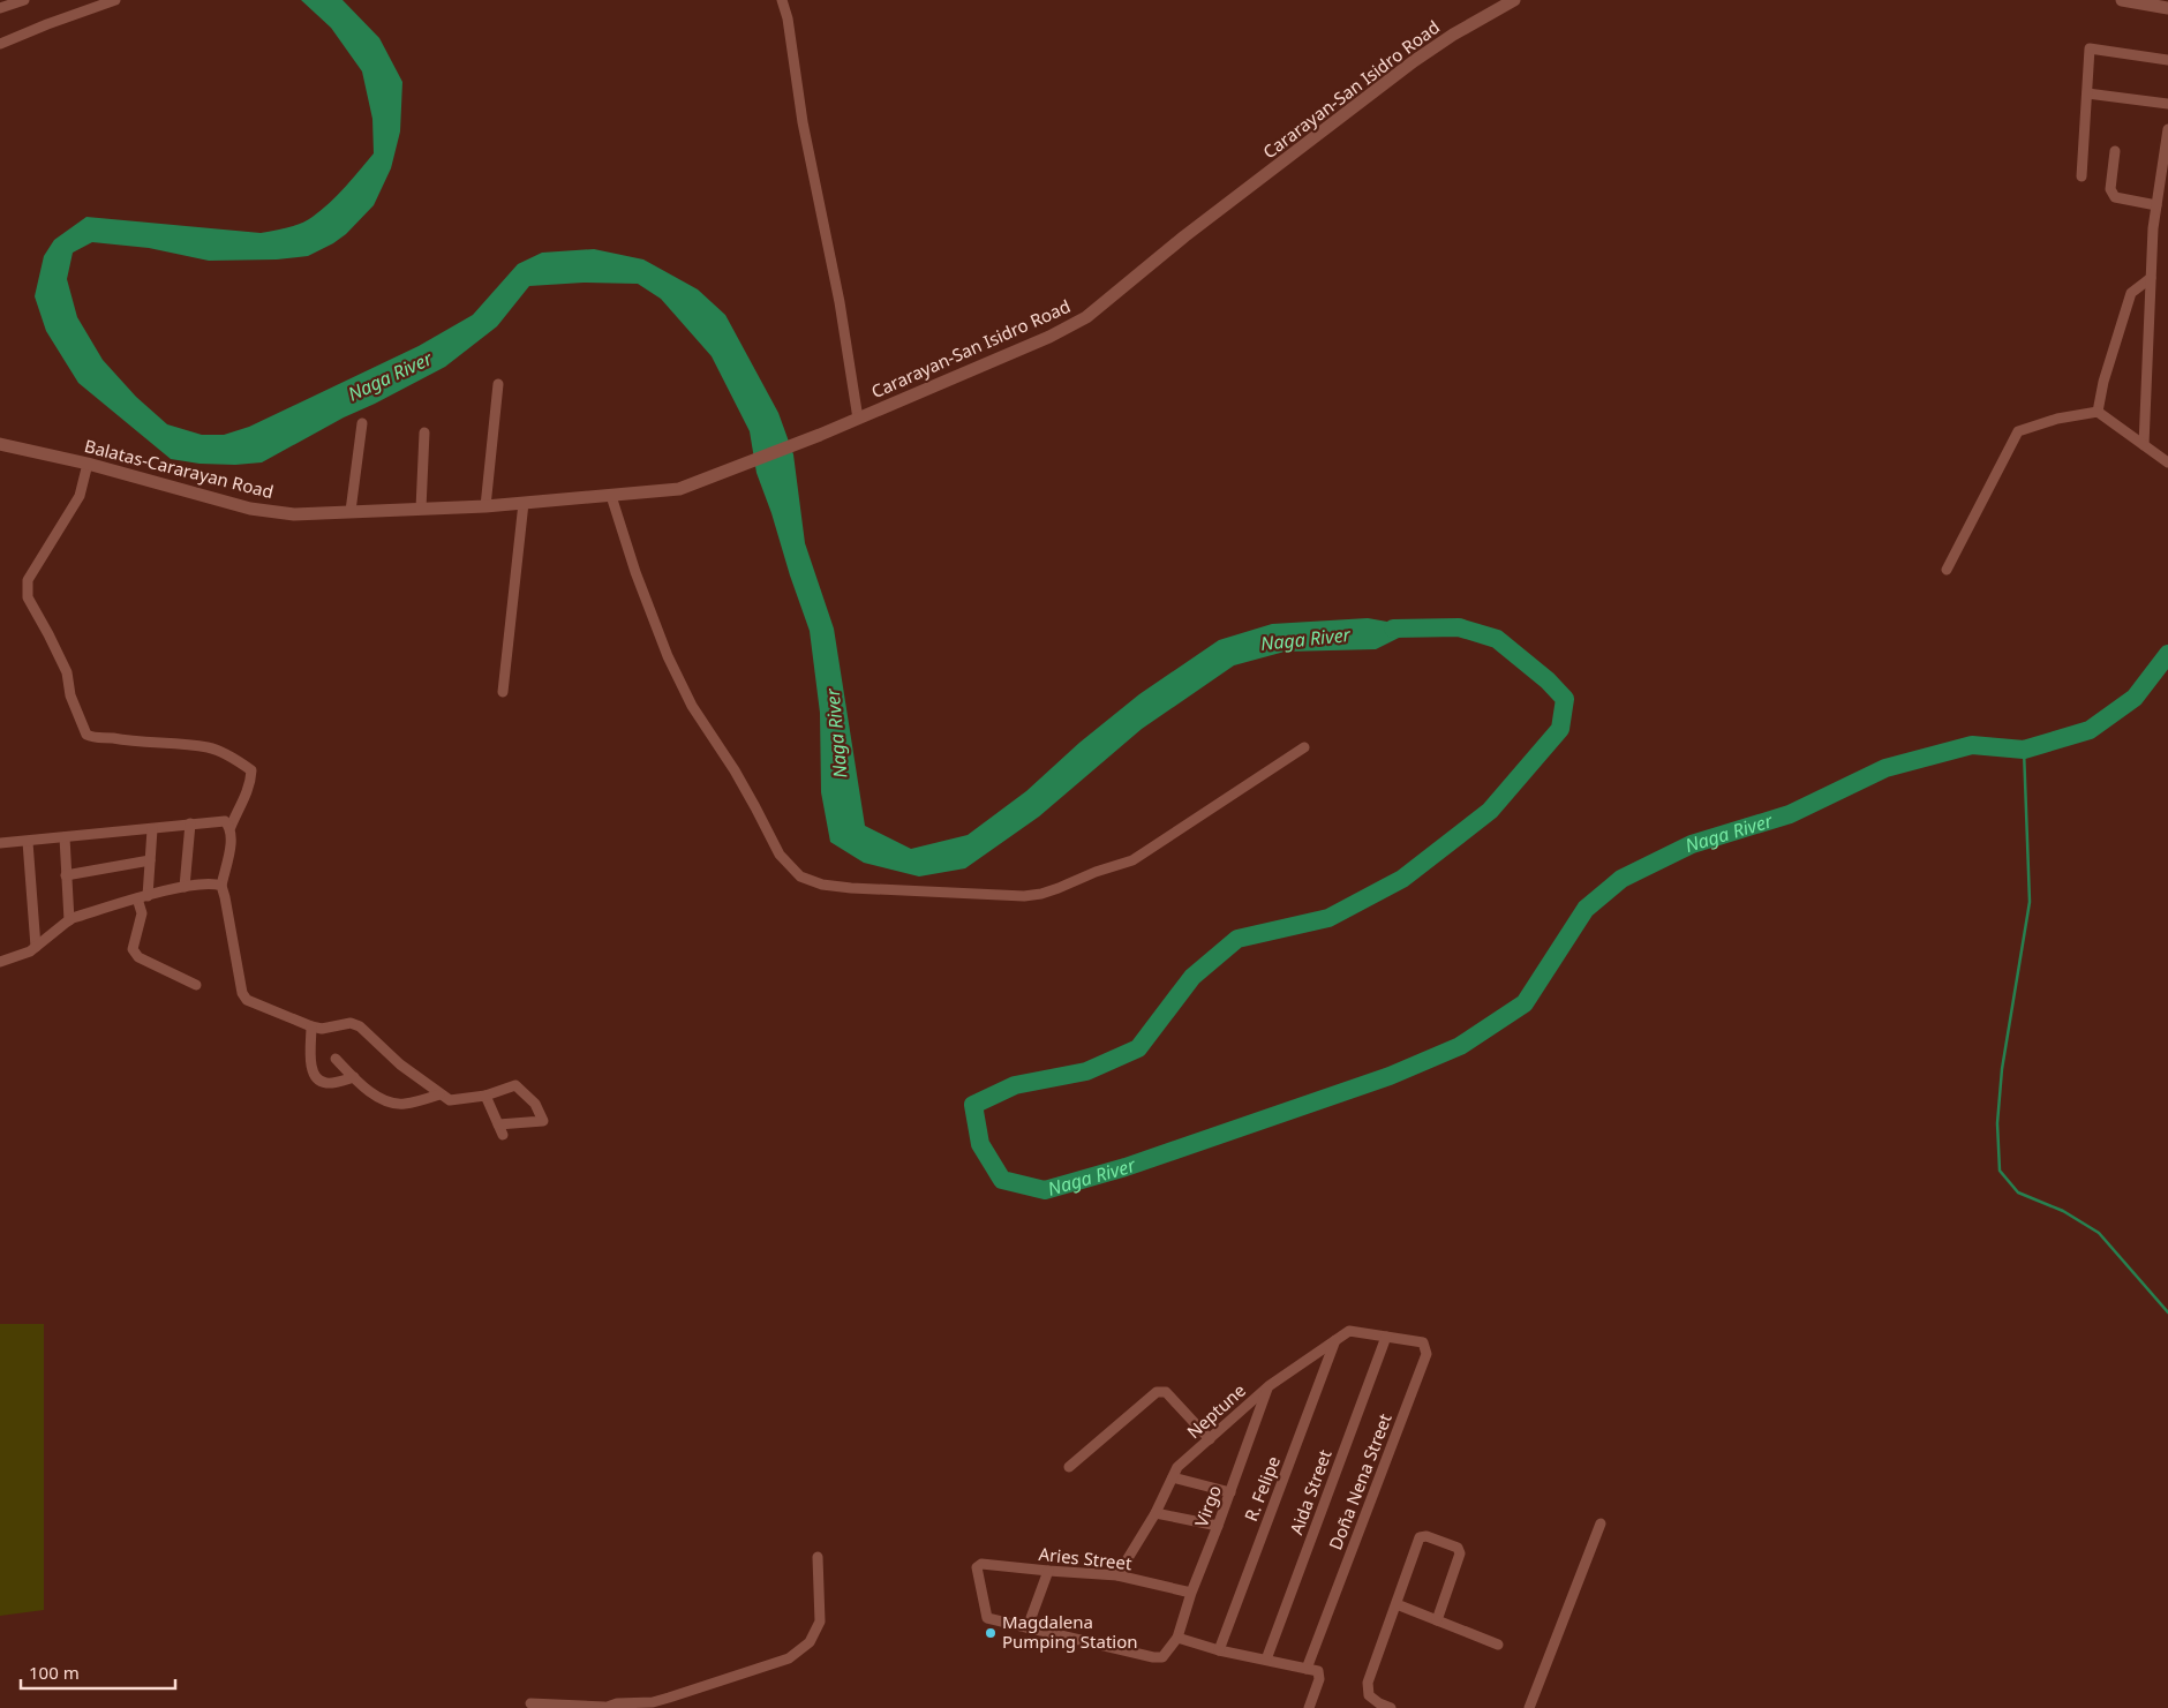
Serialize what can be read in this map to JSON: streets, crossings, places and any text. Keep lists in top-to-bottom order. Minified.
{"streets":{"main road":["Cararayan-San Isidro Road","Balatas-Cararayan Road"],"street":["Neptune","Doña Nena Street","R. Felipe","Aida Street","Virgo","Aries Street"]},"crossings":[["Cararayan-San Isidro Road","Balatas-Cararayan Road"],["Neptune","Doña Nena Street"],["Neptune","R. Felipe"],["Neptune","Aida Street"],["Neptune","Virgo"],["Neptune","Aries Street"],["Doña Nena Street","Aida Street"],["Virgo","Aries Street"]],"water":["Naga River"],"places":["Magdalena Pumping Station"],"scale_bar":"100 m"}
